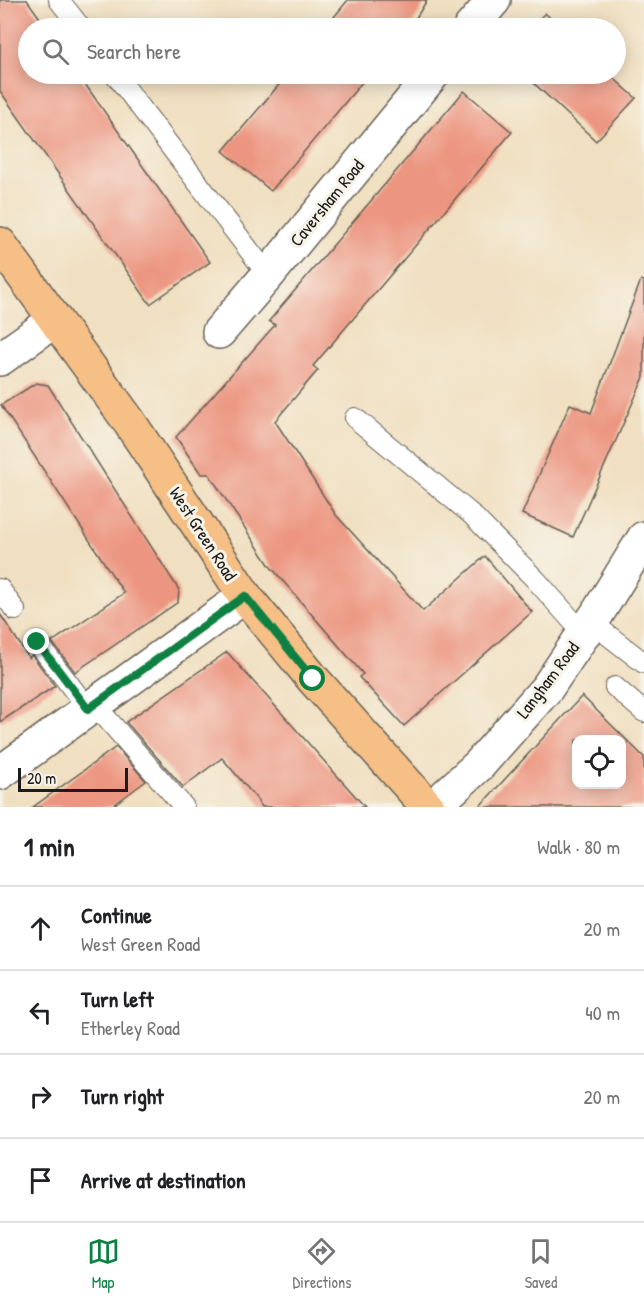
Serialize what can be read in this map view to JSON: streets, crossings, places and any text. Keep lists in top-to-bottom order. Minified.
{"streets":{"main road":["West Green Road"],"street":["Caversham Road","Langham Road"]},"scale_bar":"20 m","page":{"search":"Search here","scale":"20 m","heading":["1 min","Walk · 80 m"],"list":[["Continue","West Green Road","20 m"],["Turn left","Etherley Road","40 m"],["Turn right","20 m"],"Arrive at destination"],"nav":["Map","Directions","Saved"]}}
